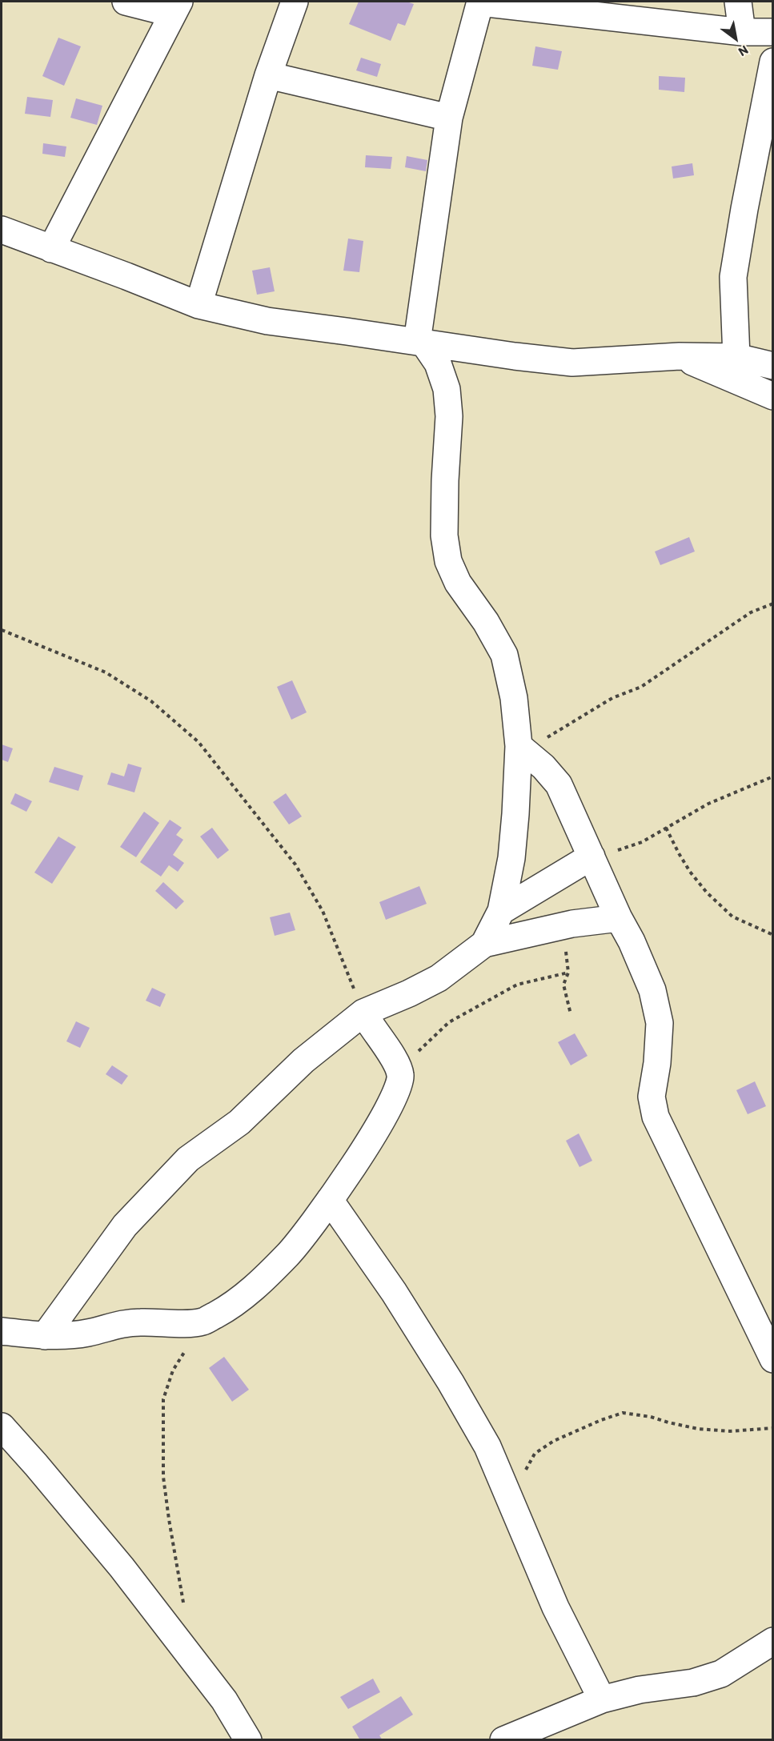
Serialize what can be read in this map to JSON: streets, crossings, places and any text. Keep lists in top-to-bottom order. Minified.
{"north":"bottom right"}
